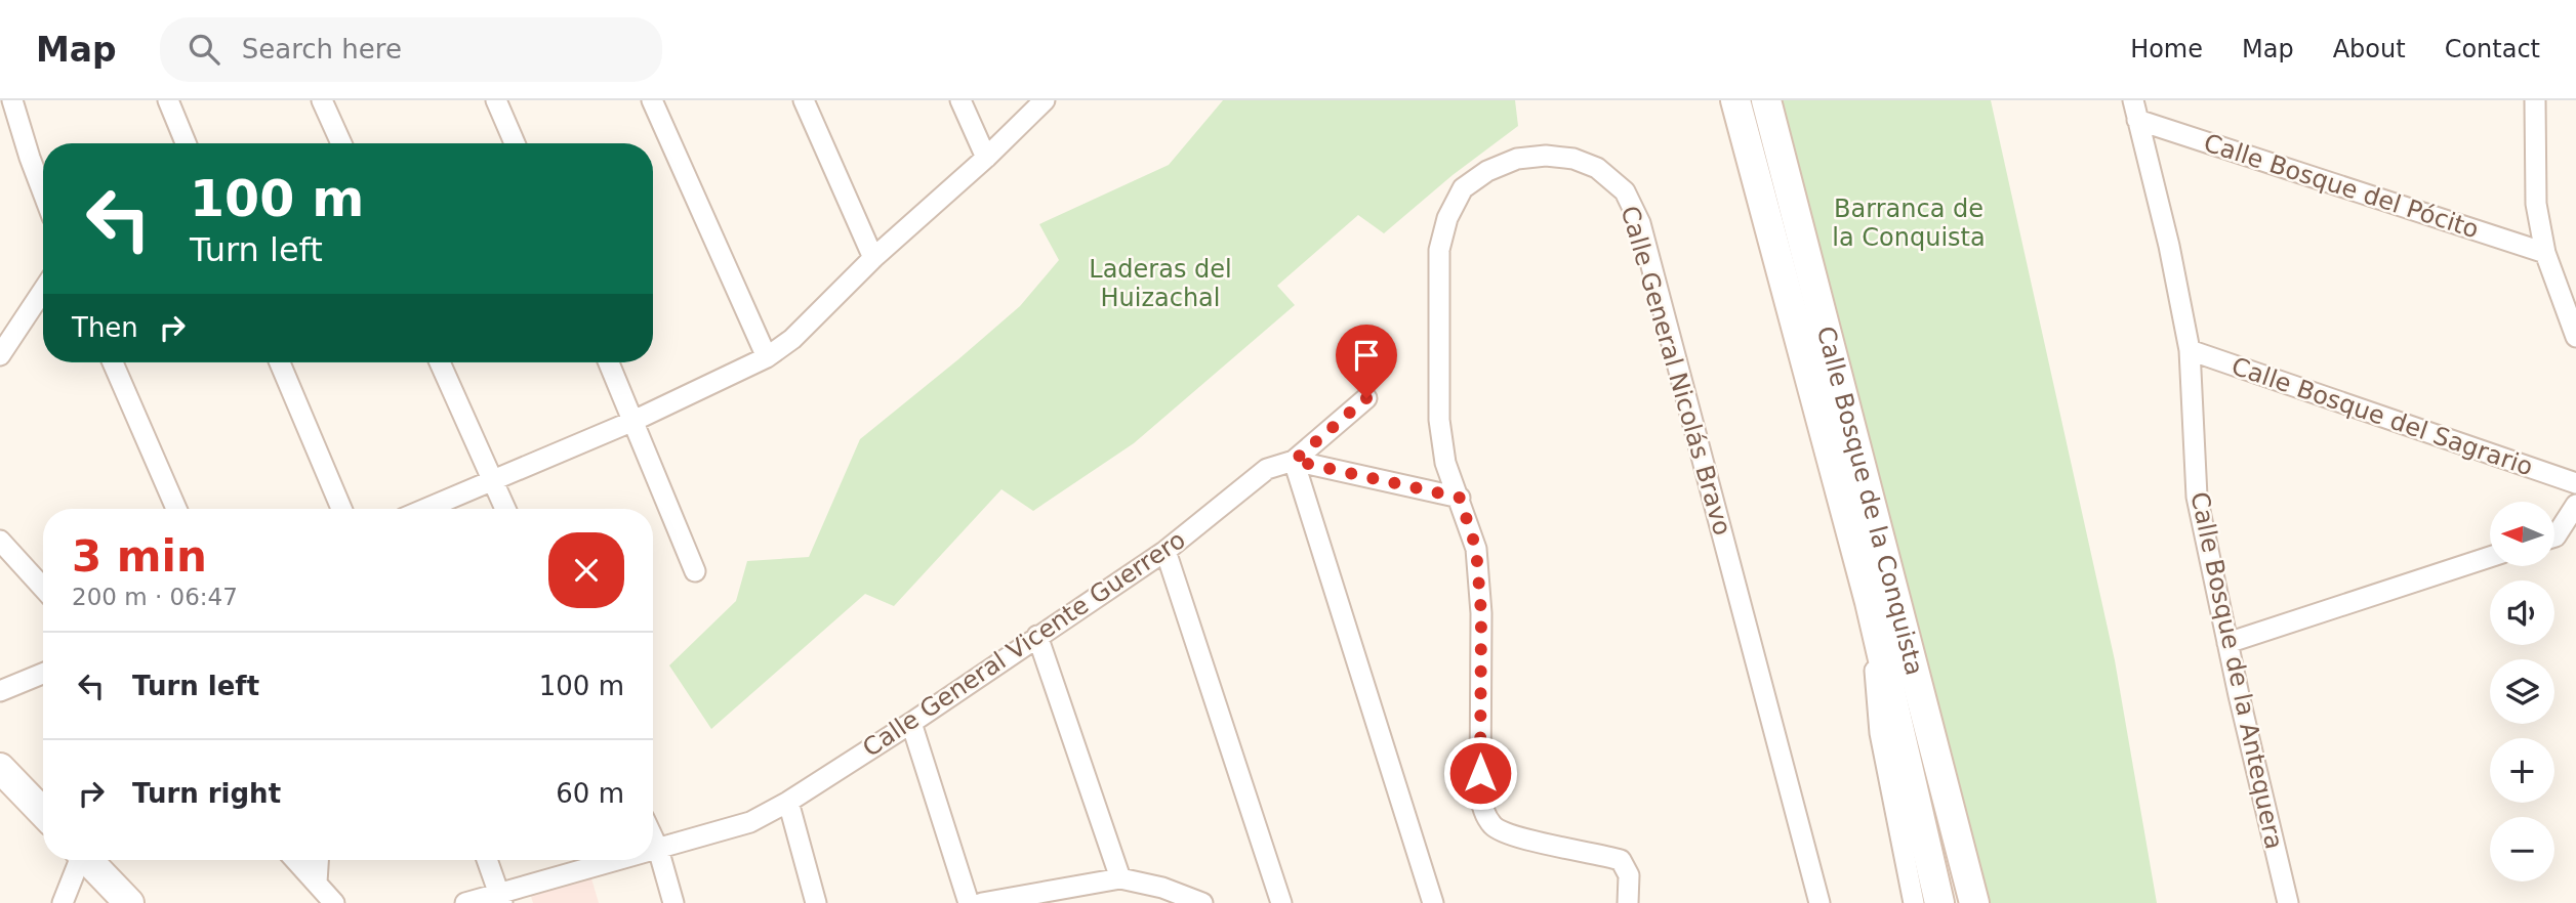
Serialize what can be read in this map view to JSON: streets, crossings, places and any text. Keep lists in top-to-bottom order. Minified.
{"streets":{"main road":["Calle Bosque de la Conquista"],"street":["Calle Bosque del Pócito","Calle General Nicolás Bravo","Calle Bosque del Sagrario","Calle General Vicente Guerrero","Calle Bosque de la Antequera"]},"crossings":[["Calle Bosque del Pócito","Calle Bosque de la Antequera"],["Calle Bosque del Sagrario","Calle Bosque de la Antequera"]],"parks":["Barranca de la Conquista","Laderas del Huizachal"],"north":"left","page":{"header":"Map","search":"Search here","nav":["Home","Map","About","Contact"],"turn":["100 m","Turn left"],"then":"Then","map_buttons":["+","−"],"heading":["3 min","200 m · 06:47"],"list":[{"name":"Turn left","value":"100 m"},{"name":"Turn right","value":"60 m"}]}}
